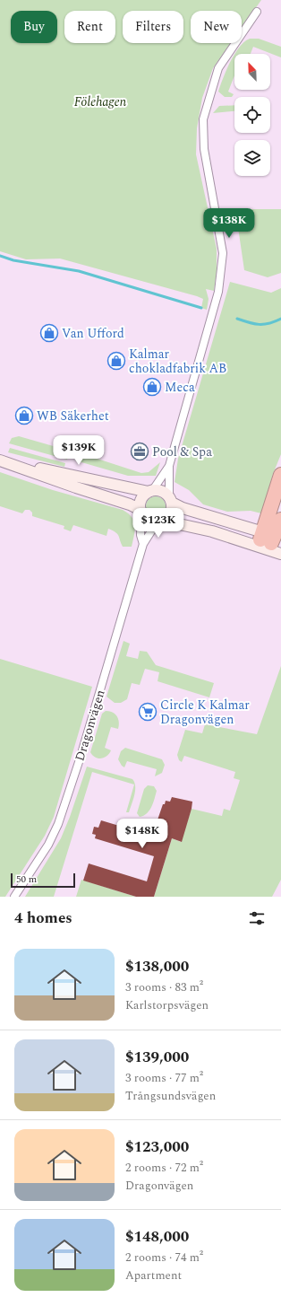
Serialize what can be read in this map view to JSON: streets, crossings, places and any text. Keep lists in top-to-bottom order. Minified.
{"streets":{"street":["Dragonvägen"]},"parks":["Fölehagen"],"places":{"shop":["Van Ufford","Kalmar chokladfabrik AB","Meca","WB Säkerhet"],"office":["Pool & Spa"],"supermarket":["Circle K Kalmar Dragonvägen"]},"scale_bar":"50 m","north":"top left","page":{"chip":["Buy","Rent","Filters","New"],"price":["$138K","$139K","$123K","$148K"],"scale":"50 m","heading":"4 homes","list":[{"name":"$138,000","note":"3 rooms · 83 m² · Karlstorpsvägen"},{"name":"$139,000","note":"3 rooms · 77 m² · Trångsundsvägen"},{"name":"$123,000","note":"2 rooms · 72 m² · Dragonvägen"},{"name":"$148,000","note":"2 rooms · 74 m² · Apartment"}]}}
